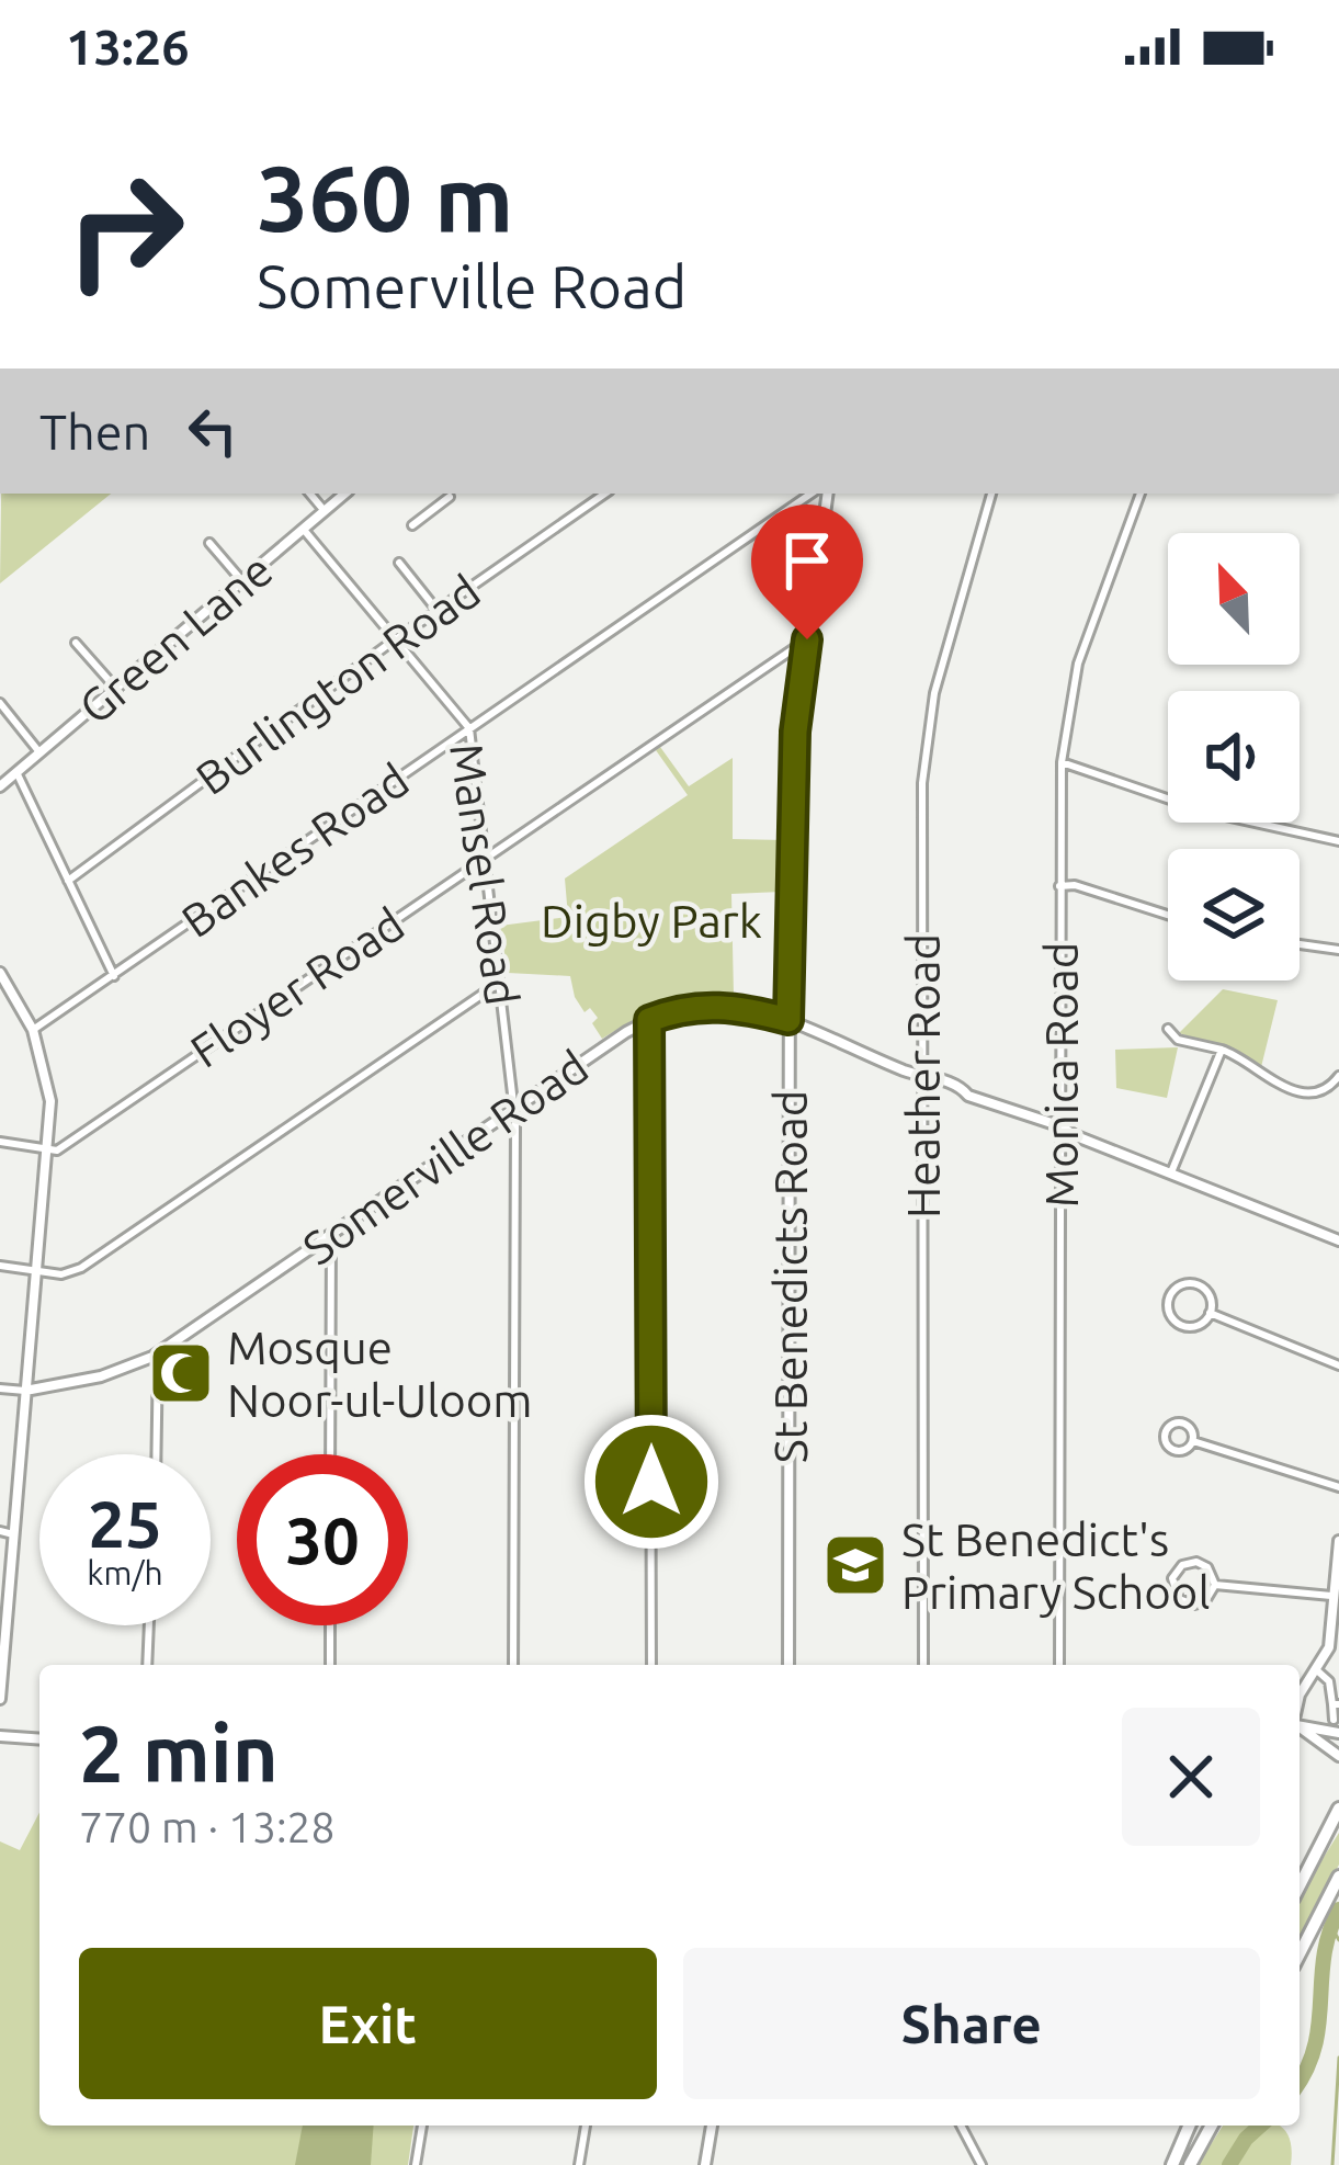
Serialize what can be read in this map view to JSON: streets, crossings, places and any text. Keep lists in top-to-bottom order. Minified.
{"streets":{"street":["Green Lane","Burlington Road","Bankes Road","Mansel Road","Floyer Road","Monica Road","Heather Road","Somerville Road","St Benedicts Road"]},"crossings":[["Green Lane","Mansel Road"],["Burlington Road","Mansel Road"],["Bankes Road","Mansel Road"],["Mansel Road","Floyer Road"],["Mansel Road","Somerville Road"],["Floyer Road","St Benedicts Road"],["Monica Road","Somerville Road"],["Heather Road","Somerville Road"],["Somerville Road","St Benedicts Road"]],"parks":["Digby Park"],"places":{"mosque":["Mosque Noor-ul-Uloom"],"school or university":["St Benedict's Primary School"]},"north":"top left","page":{"status":"13:26","turn":["360 m","Somerville Road"],"then":"Then","speed":"25 km/h","limit":"30","heading":["2 min","770 m · 13:28"],"buttons":["Exit","Share"]}}
